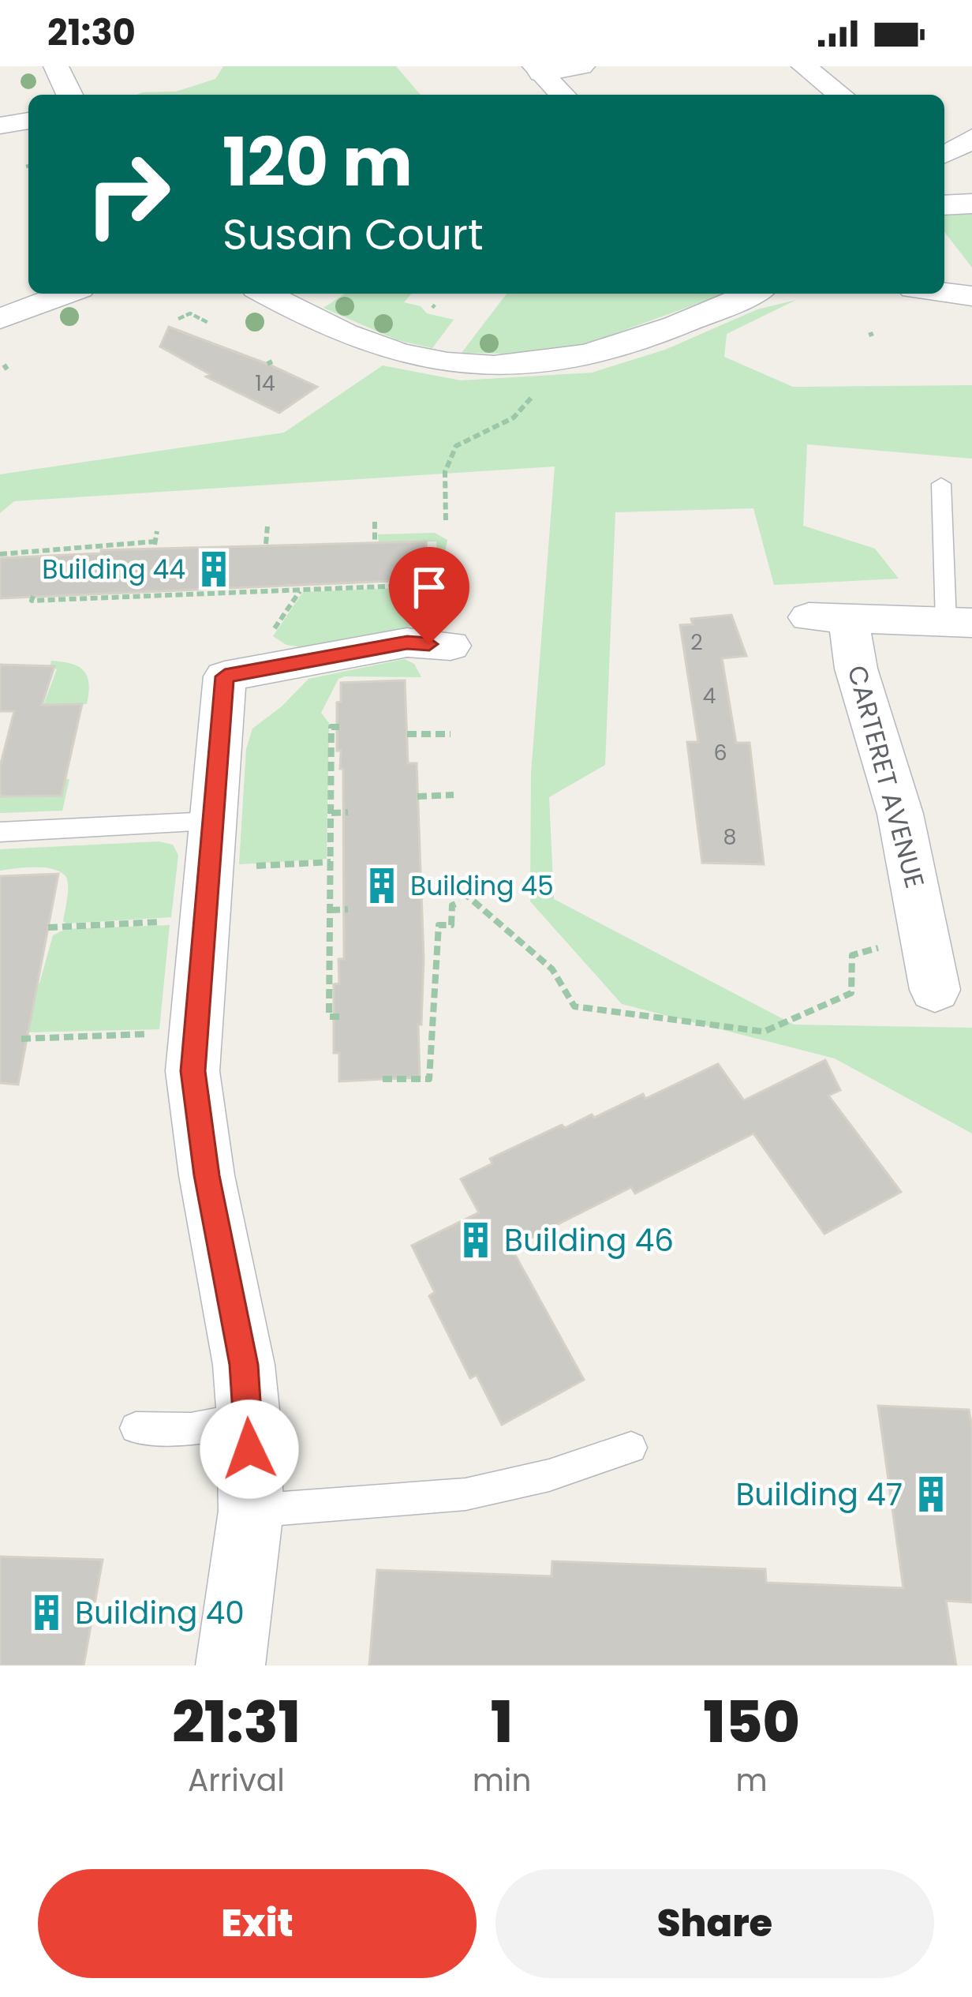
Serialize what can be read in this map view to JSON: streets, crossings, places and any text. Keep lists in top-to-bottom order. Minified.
{"streets":{"street":["CARTERET AVENUE"]},"places":{"building":["Building 44","Building 45","Building 46","Building 47","Building 40"]},"house_numbers":["14","2","4","6","8"],"page":{"status":"21:30","turn":["120 m","Susan Court"],"eta":["21:31","Arrival","1","min","150","m"],"buttons":["Exit","Share"]}}
